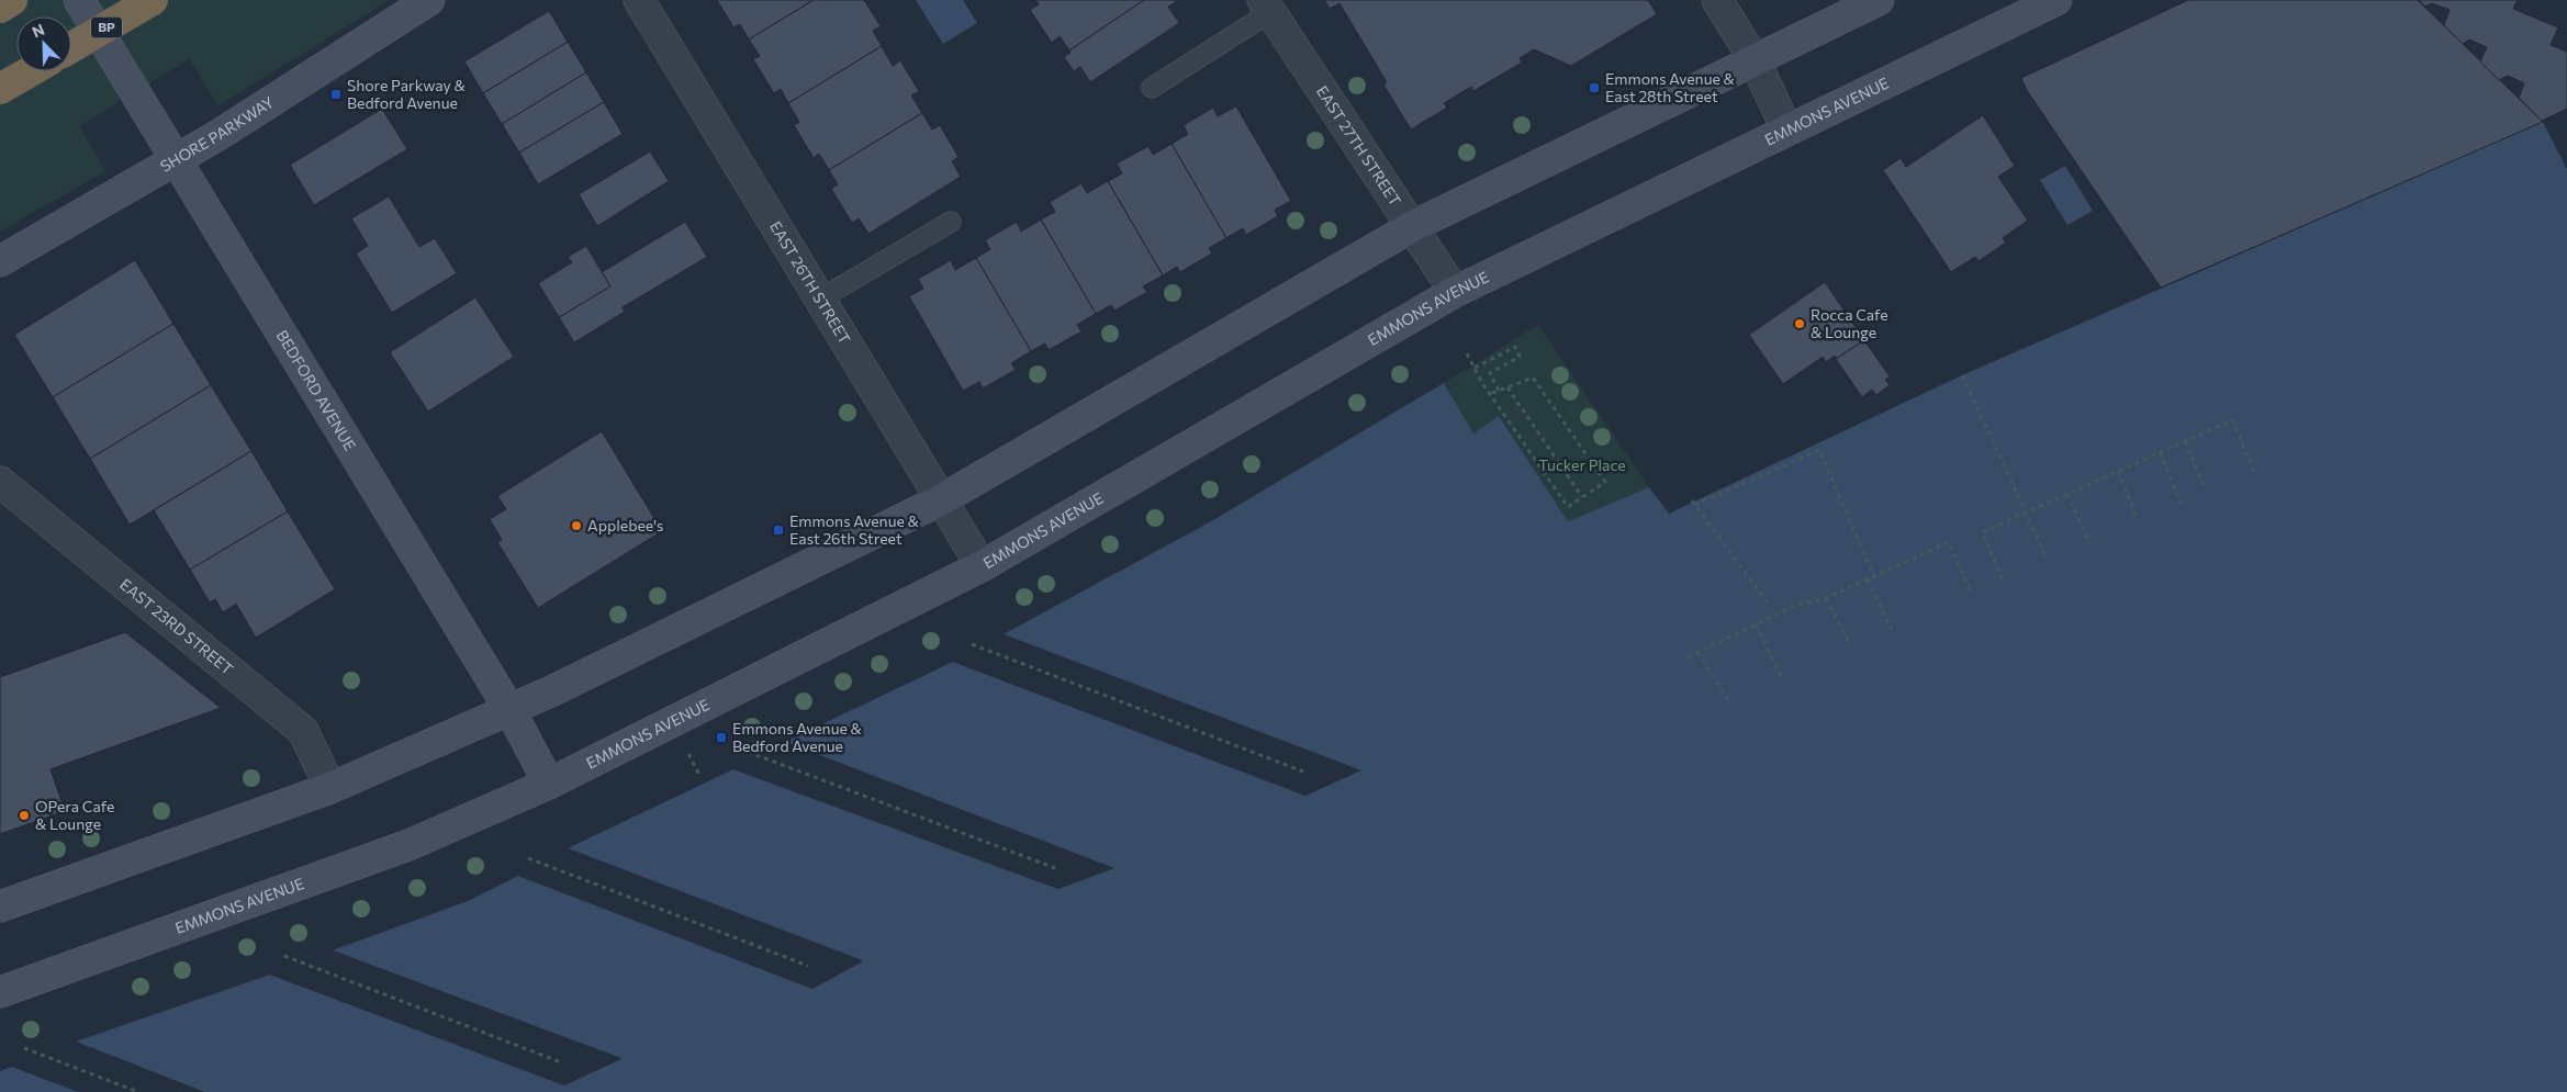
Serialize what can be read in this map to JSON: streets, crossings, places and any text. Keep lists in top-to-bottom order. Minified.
{"streets":{"highway":["BP"],"main road":["EMMONS AVENUE","SHORE PARKWAY","BEDFORD AVENUE"],"street":["EAST 27TH STREET","EAST 26TH STREET","EAST 23RD STREET"]},"crossings":[["EMMONS AVENUE","EAST 27TH STREET"],["EMMONS AVENUE","EAST 26TH STREET"],["EMMONS AVENUE","BEDFORD AVENUE"],["SHORE PARKWAY","BEDFORD AVENUE"]],"parks":["Tucker Place"],"places":{"transit":["Emmons Avenue & East 28th Street","Shore Parkway & Bedford Avenue","Emmons Avenue & East 26th Street","Emmons Avenue & Bedford Avenue"],"other":["Rocca Cafe & Lounge","Applebee's","OPera Cafe & Lounge"]},"north":"top left"}
